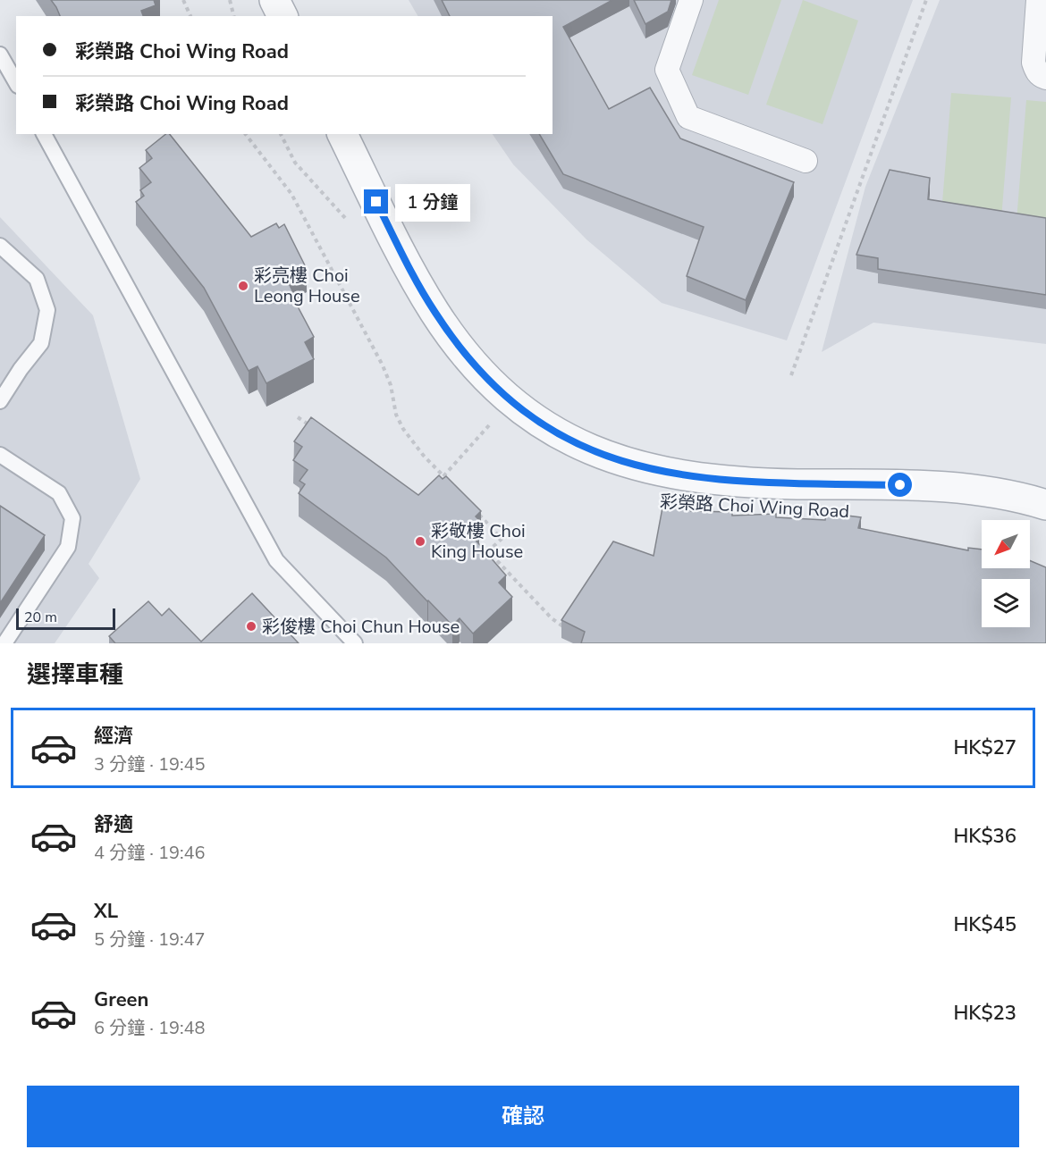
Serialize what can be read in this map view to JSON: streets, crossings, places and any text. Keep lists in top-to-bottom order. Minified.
{"streets":{"street":["彩榮路 Choi Wing Road"]},"places":["彩亮樓 Choi Leong House","彩敬樓 Choi King House","彩俊樓 Choi Chun House"],"scale_bar":"20 m","north":"bottom left","page":{"banner":["彩榮路 Choi Wing Road","彩榮路 Choi Wing Road"],"bubble":"1 分鐘","scale":"20 m","heading":"選擇車種","list":[{"name":"經濟","note":"3 分鐘 · 19:45","value":"HK$27"},{"name":"舒適","note":"4 分鐘 · 19:46","value":"HK$36"},{"name":"XL","note":"5 分鐘 · 19:47","value":"HK$45"},{"name":"Green","note":"6 分鐘 · 19:48","value":"HK$23"}],"buttons":"確認"}}
